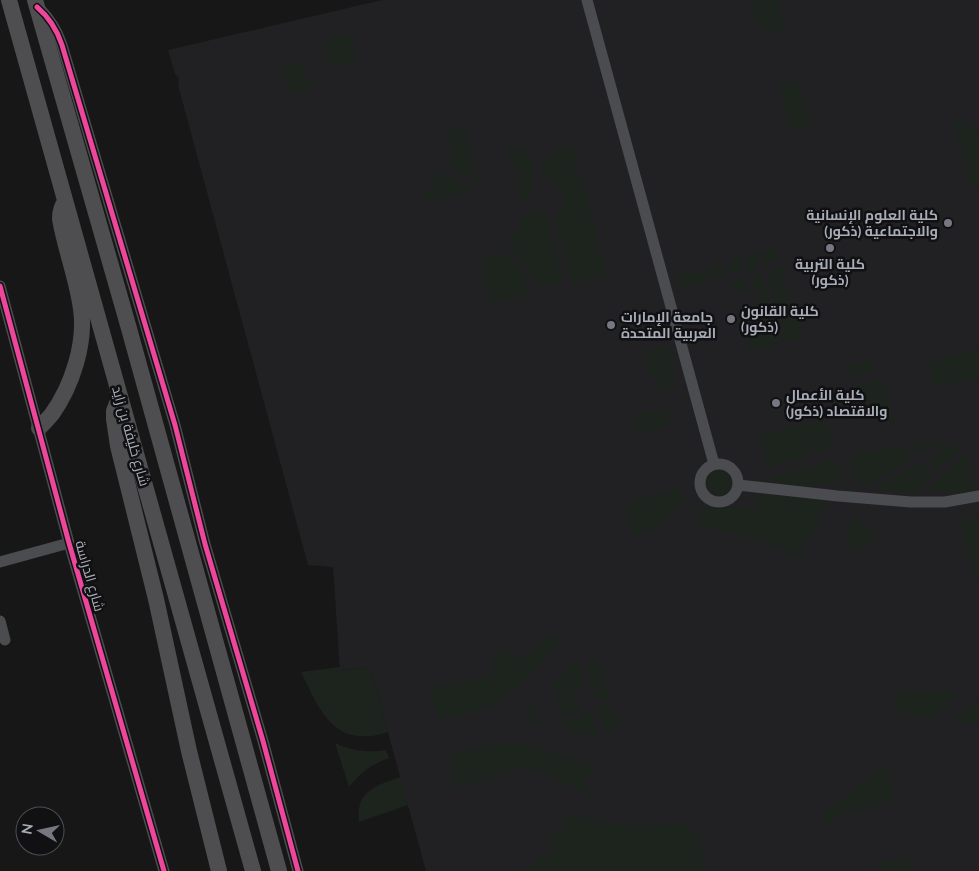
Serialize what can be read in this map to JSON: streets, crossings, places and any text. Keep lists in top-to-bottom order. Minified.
{"streets":{"highway":["شارع خليفة بن زايد"],"street":["شارع الدراسة"]},"places":["كلية العلوم الإنسانية والاجتماعية (ذكور)","كلية التربية (ذكور)","كلية القانون (ذكور)","جامعة الإمارات العربية المتحدة","كلية الأعمال والاقتصاد (ذكور)"],"north":"left"}
